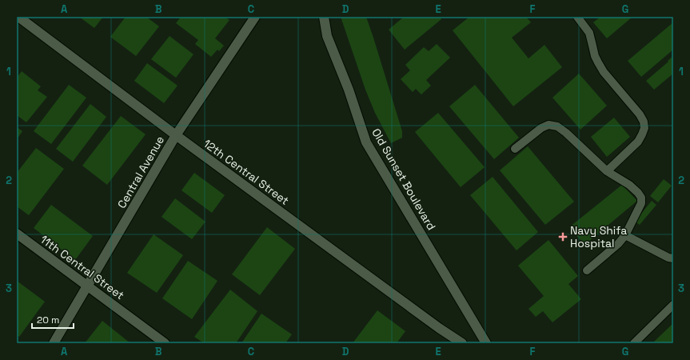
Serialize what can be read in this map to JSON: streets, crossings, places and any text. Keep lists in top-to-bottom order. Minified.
{"streets":{"street":["Central Avenue","12th Central Street","Old Sunset Boulevard","11th Central Street"]},"crossings":[["Central Avenue","12th Central Street"],["Central Avenue","11th Central Street"]],"places":{"health":["Navy Shifa Hospital"]},"scale_bar":"20 m","grid":{"columns":["A","B","C","D","E","F","G"],"rows":["1","2","3"]}}
